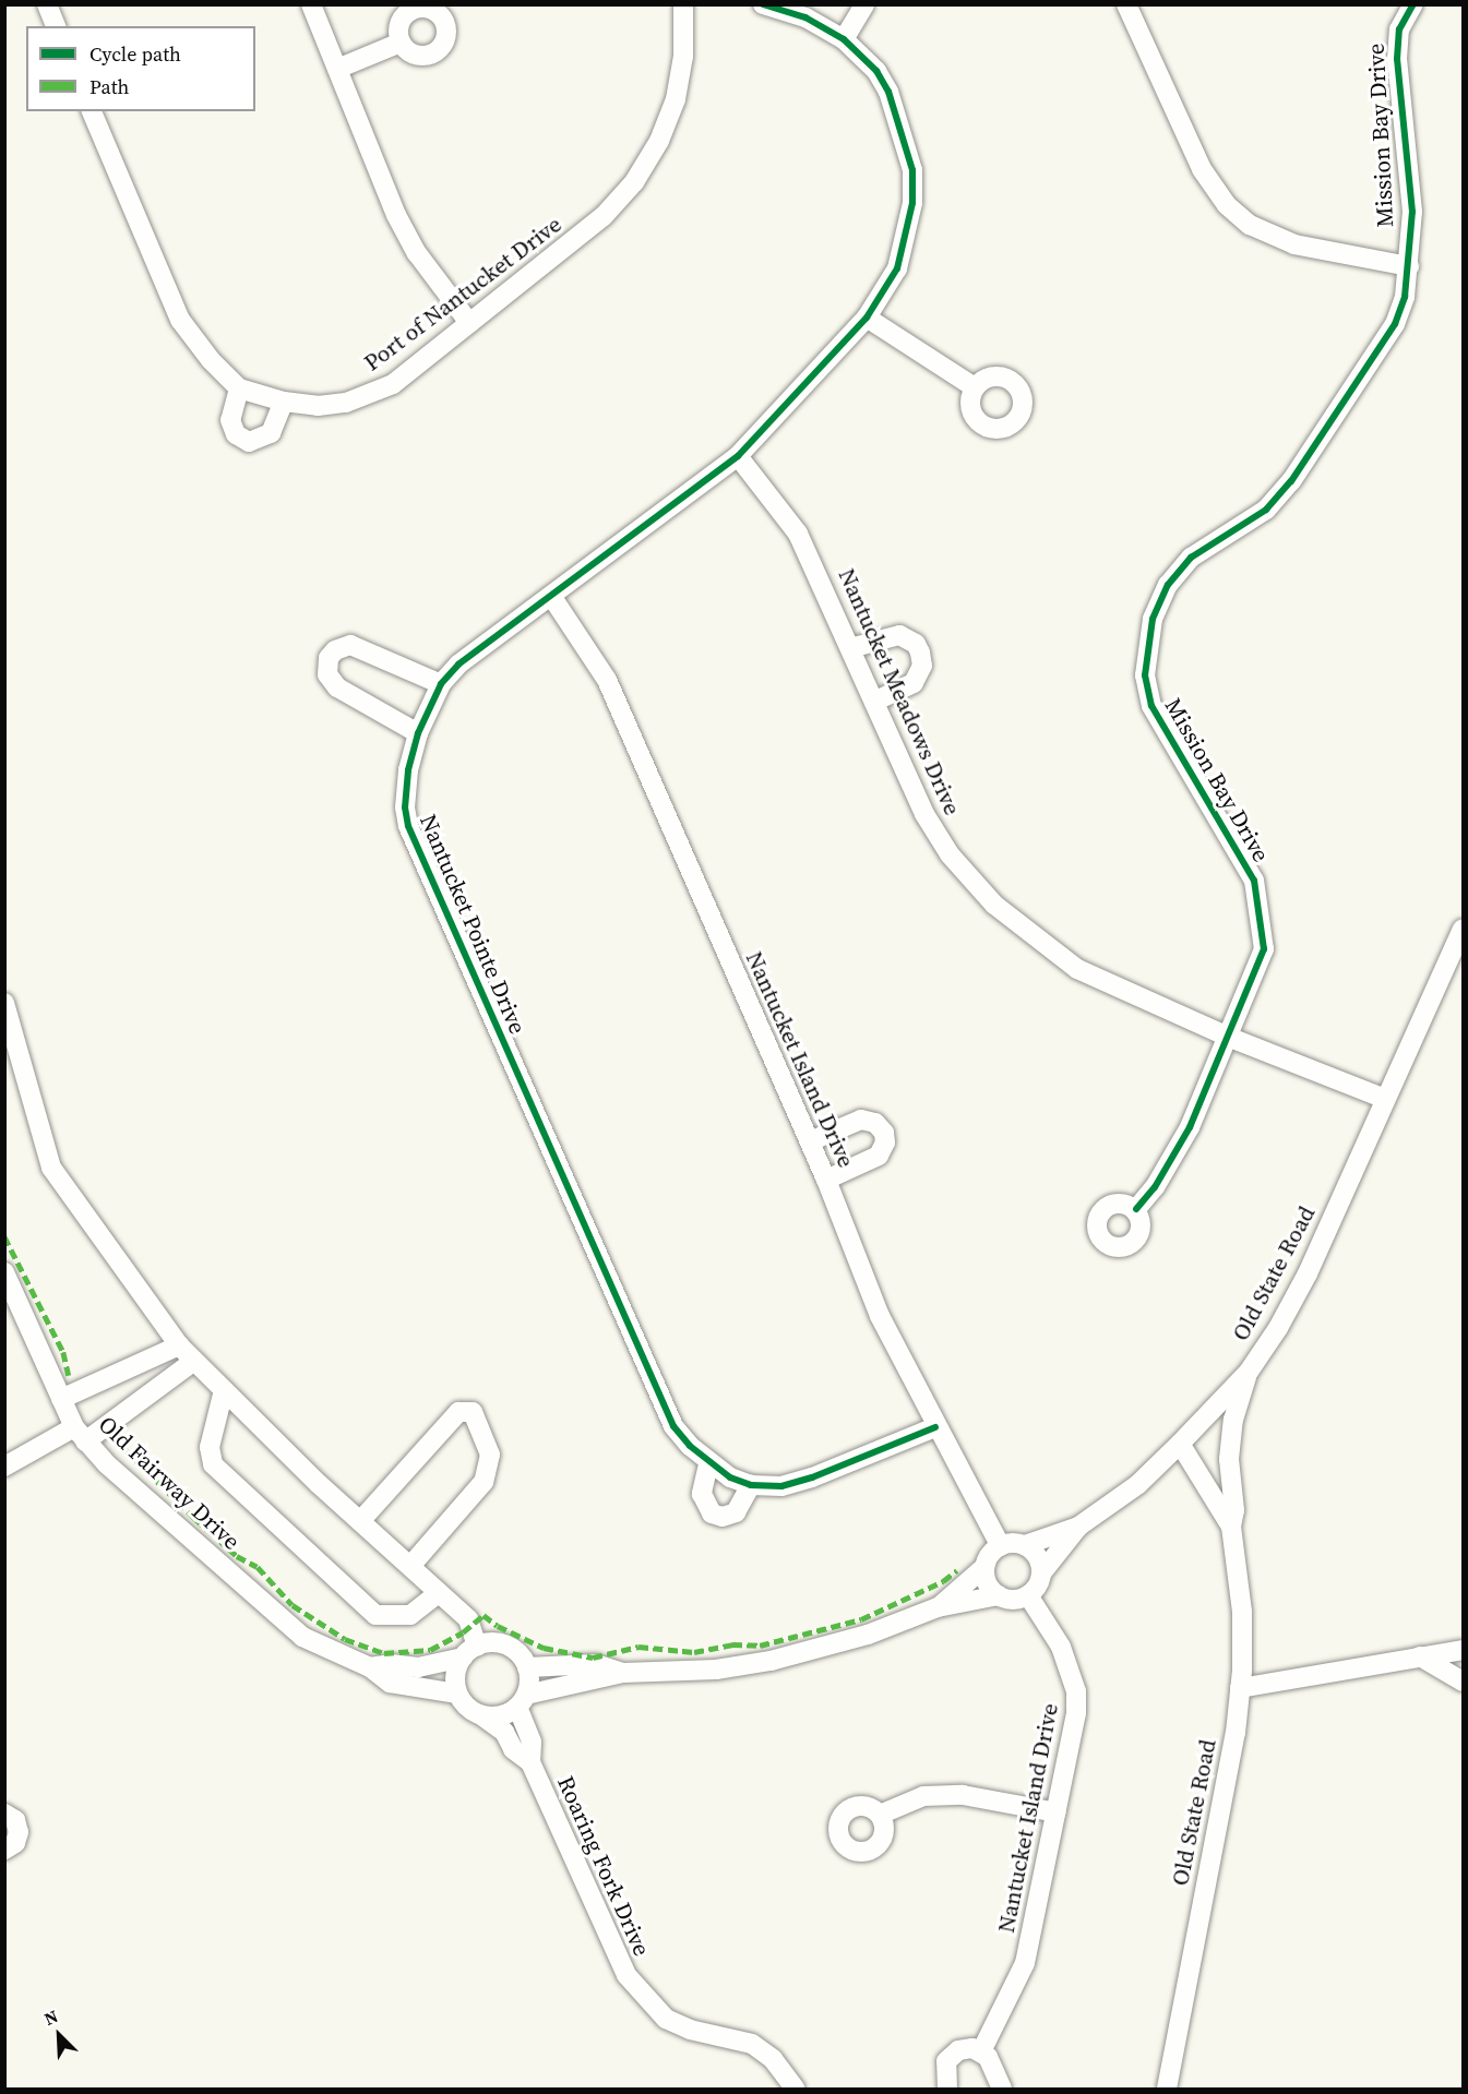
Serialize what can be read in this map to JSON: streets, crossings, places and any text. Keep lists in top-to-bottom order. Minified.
{"streets":{"street":["Mission Bay Drive","Port of Nantucket Drive","Nantucket Meadows Drive","Nantucket Pointe Drive","Nantucket Island Drive","Old State Road","Old Fairway Drive","Roaring Fork Drive"]},"crossings":[["Mission Bay Drive","Nantucket Meadows Drive"],["Nantucket Meadows Drive","Nantucket Pointe Drive"],["Nantucket Meadows Drive","Old State Road"],["Nantucket Pointe Drive","Nantucket Island Drive"],["Old Fairway Drive","Roaring Fork Drive"]],"legend":["Cycle path","Path"],"north":"top left"}
